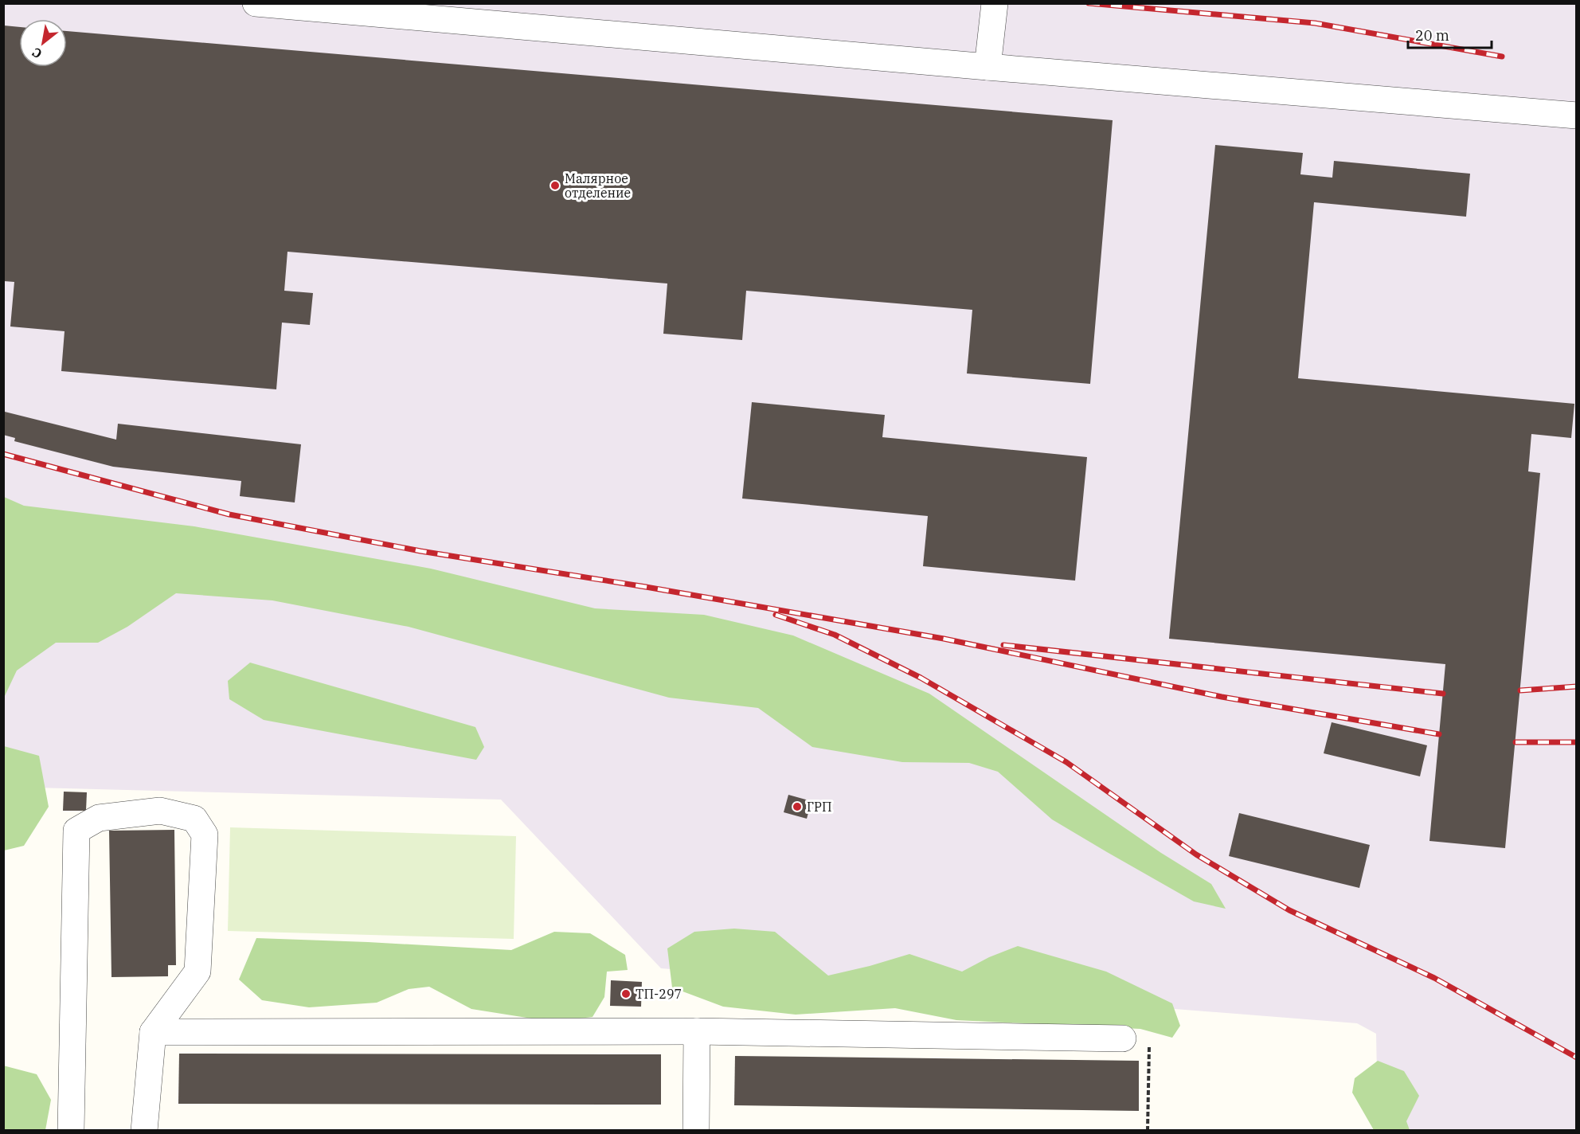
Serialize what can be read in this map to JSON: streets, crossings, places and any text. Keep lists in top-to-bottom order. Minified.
{"places":["Малярное отделение","ГРП","ТП-297"],"scale_bar":"20 m","north":"bottom left"}
